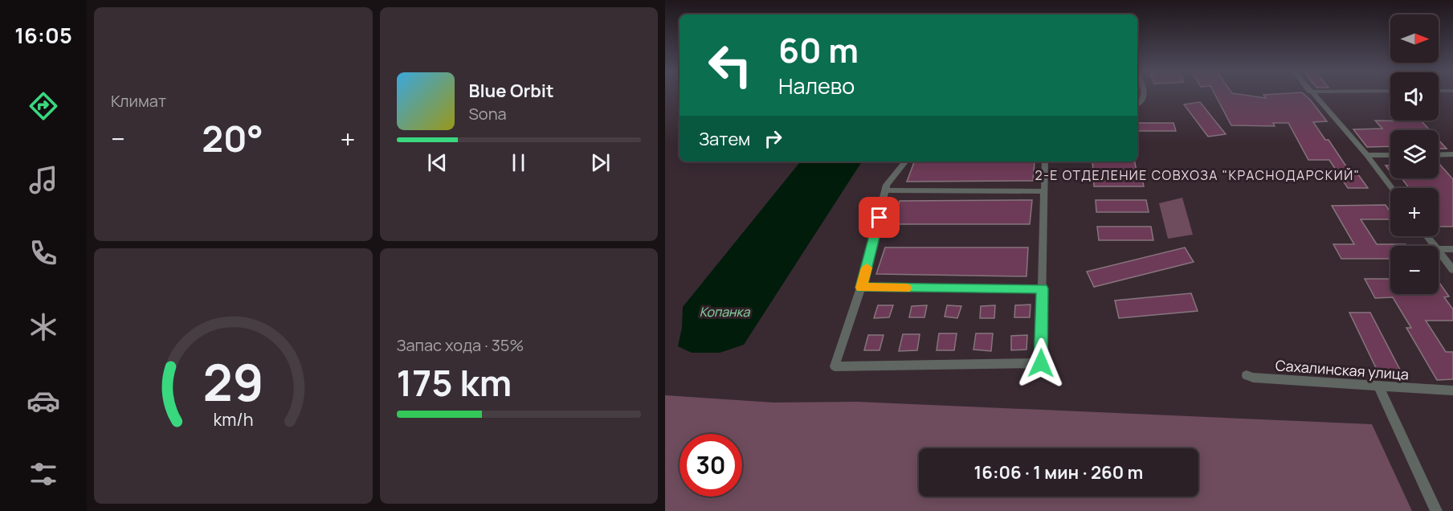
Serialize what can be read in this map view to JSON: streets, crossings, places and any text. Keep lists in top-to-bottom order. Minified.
{"streets":{"street":["Сахалинская улица"]},"districts":["2-Е ОТДЕЛЕНИЕ СОВХОЗА \"КРАСНОДАРСКИЙ\""],"water":["Копанка"],"north":"right","page":{"tabs":"16:05","tile":["Климат",["Запас хода · 35%","175 km"]],"map_buttons":["+","−"],"turn":["60 m","Налево"],"song":["Blue Orbit","Sona"],"then":"Затем","heat":["−","20°","+"],"limit":"30","trip":"16:06 · 1 мин · 260 m","gauge":["29","km/h"]}}
